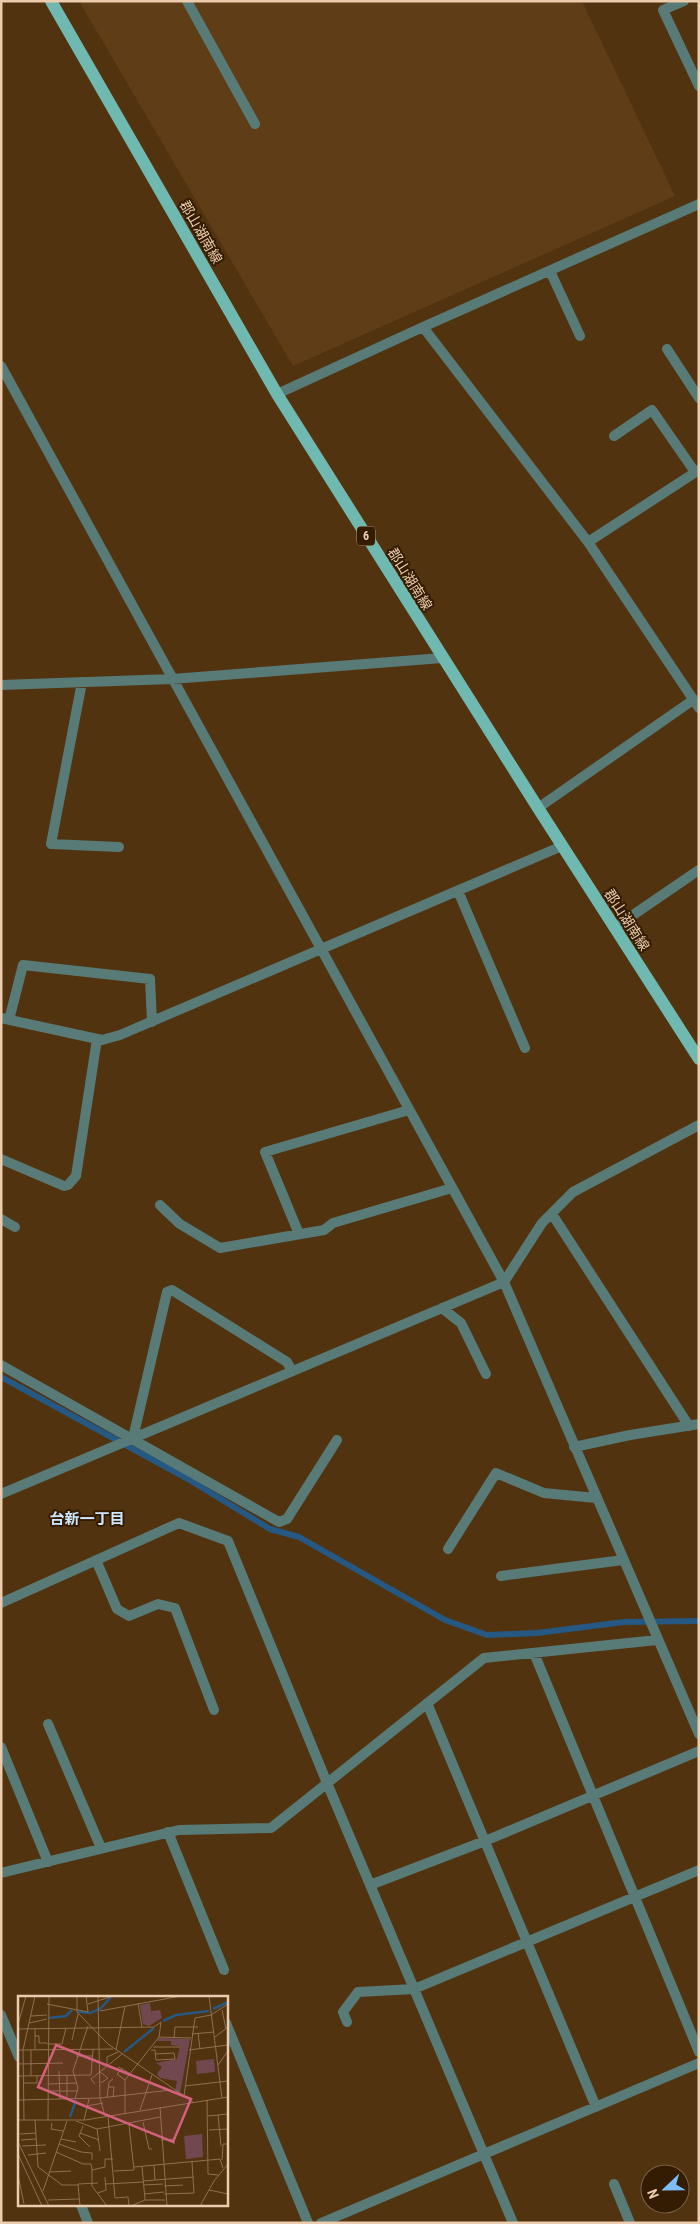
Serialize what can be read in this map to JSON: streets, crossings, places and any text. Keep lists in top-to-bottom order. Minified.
{"streets":{"main road":["郡山湖南線","6"]},"districts":["台新一丁目"],"north":"left"}
